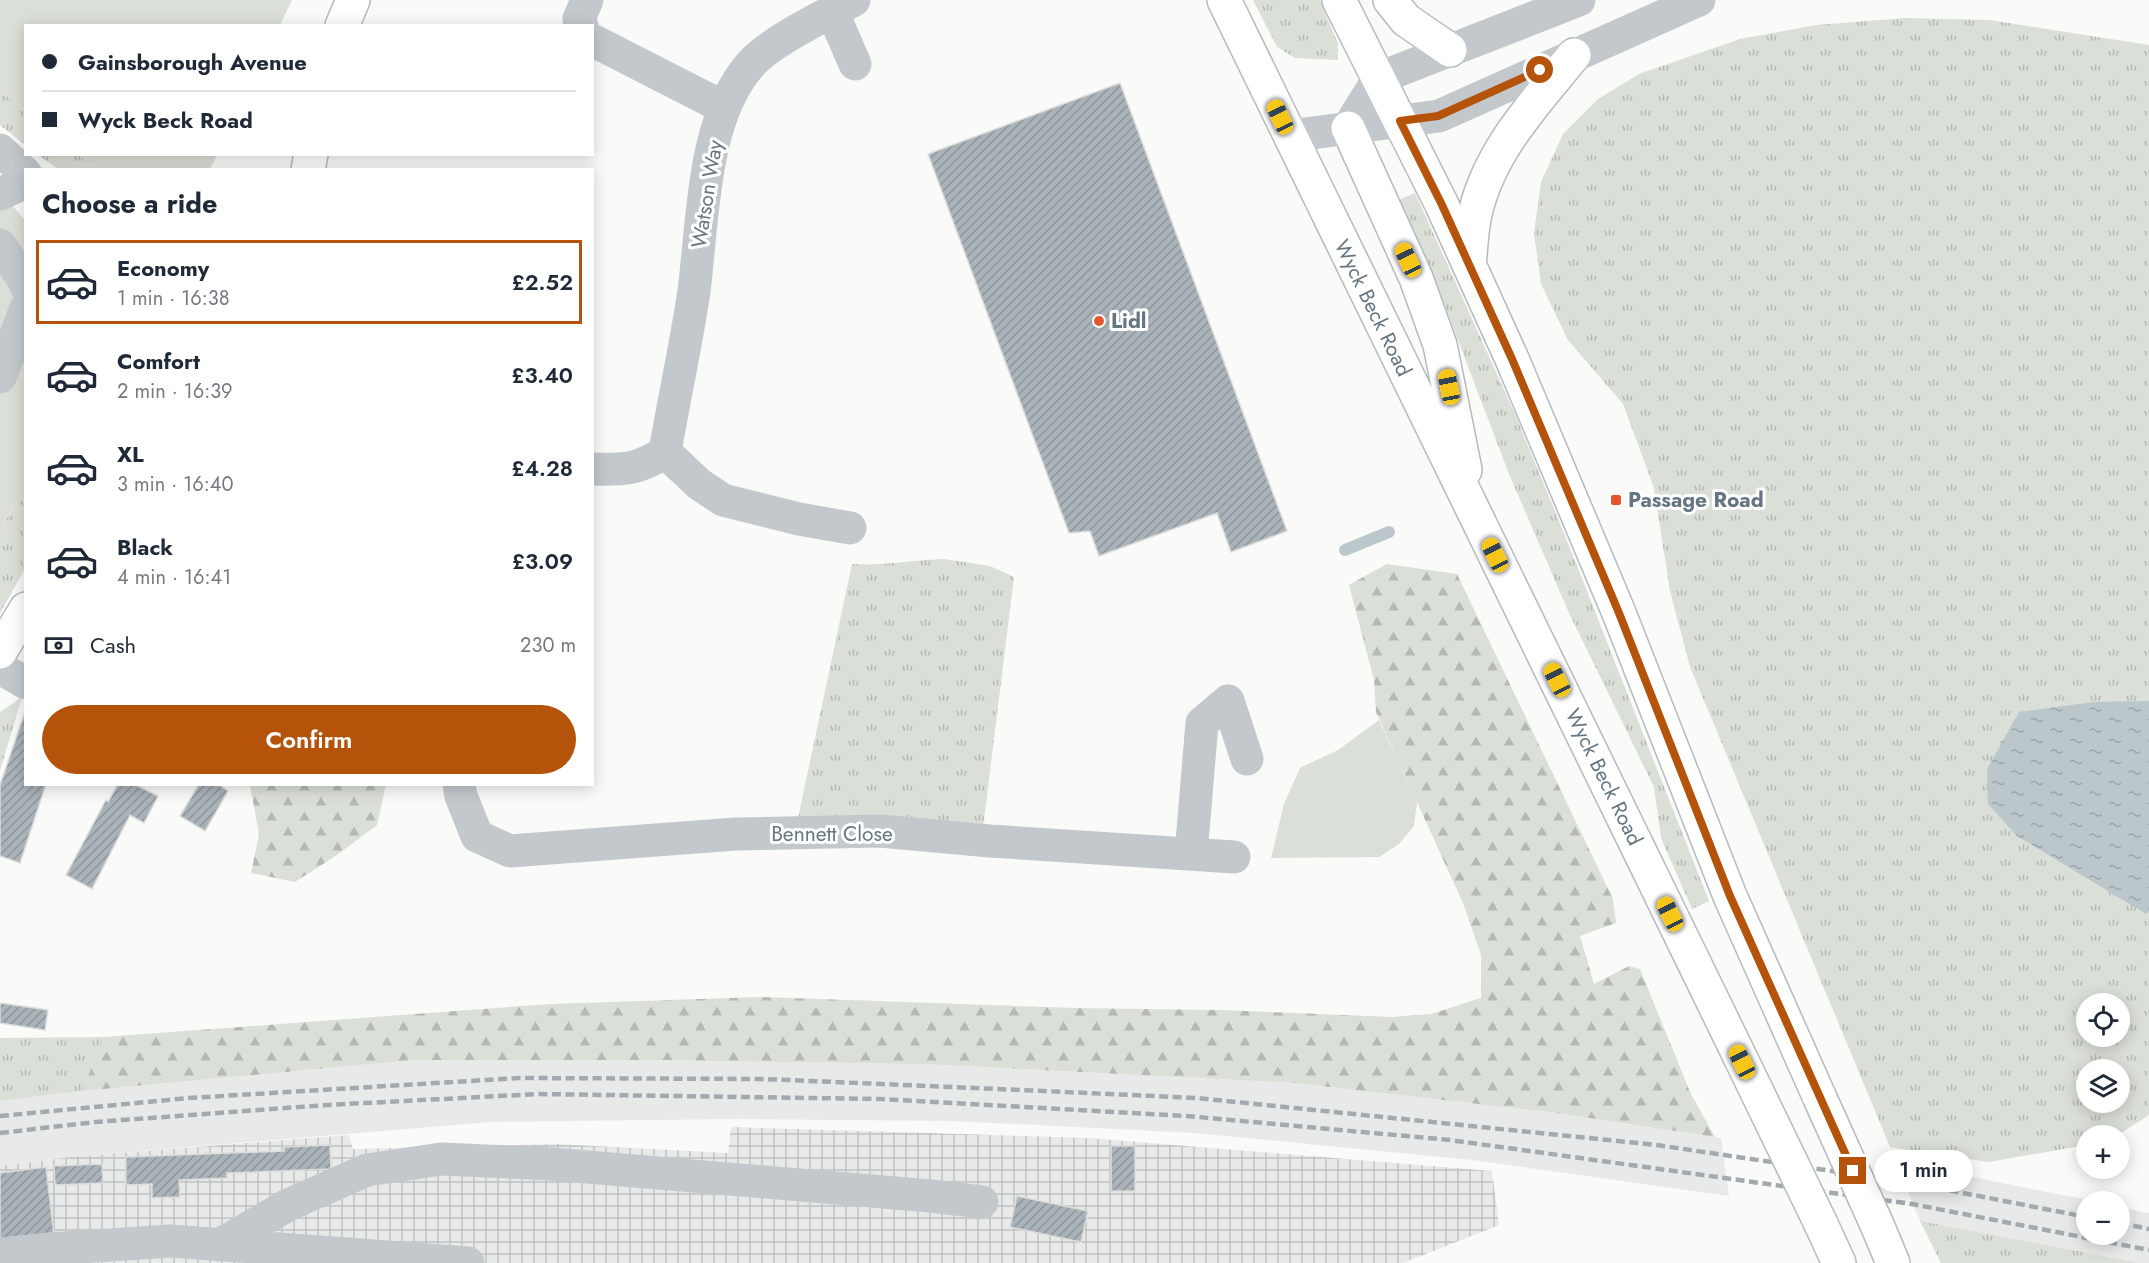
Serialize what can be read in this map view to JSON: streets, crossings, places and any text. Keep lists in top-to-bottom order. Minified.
{"streets":{"main road":["Wyck Beck Road"],"street":["Watson Way","Bennett Close"]},"places":{"other":["Lidl"],"transit":["Passage Road"]},"page":{"banner":["Gainsborough Avenue","Wyck Beck Road"],"heading":"Choose a ride","list":[{"name":"Economy","note":"1 min · 16:38","value":"£2.52"},{"name":"Comfort","note":"2 min · 16:39","value":"£3.40"},{"name":"XL","note":"3 min · 16:40","value":"£4.28"},{"name":"Black","note":"4 min · 16:41","value":"£3.09"}],"pay":["Cash","230 m"],"buttons":"Confirm","map_buttons":["+","−"],"bubble":"1 min"}}
